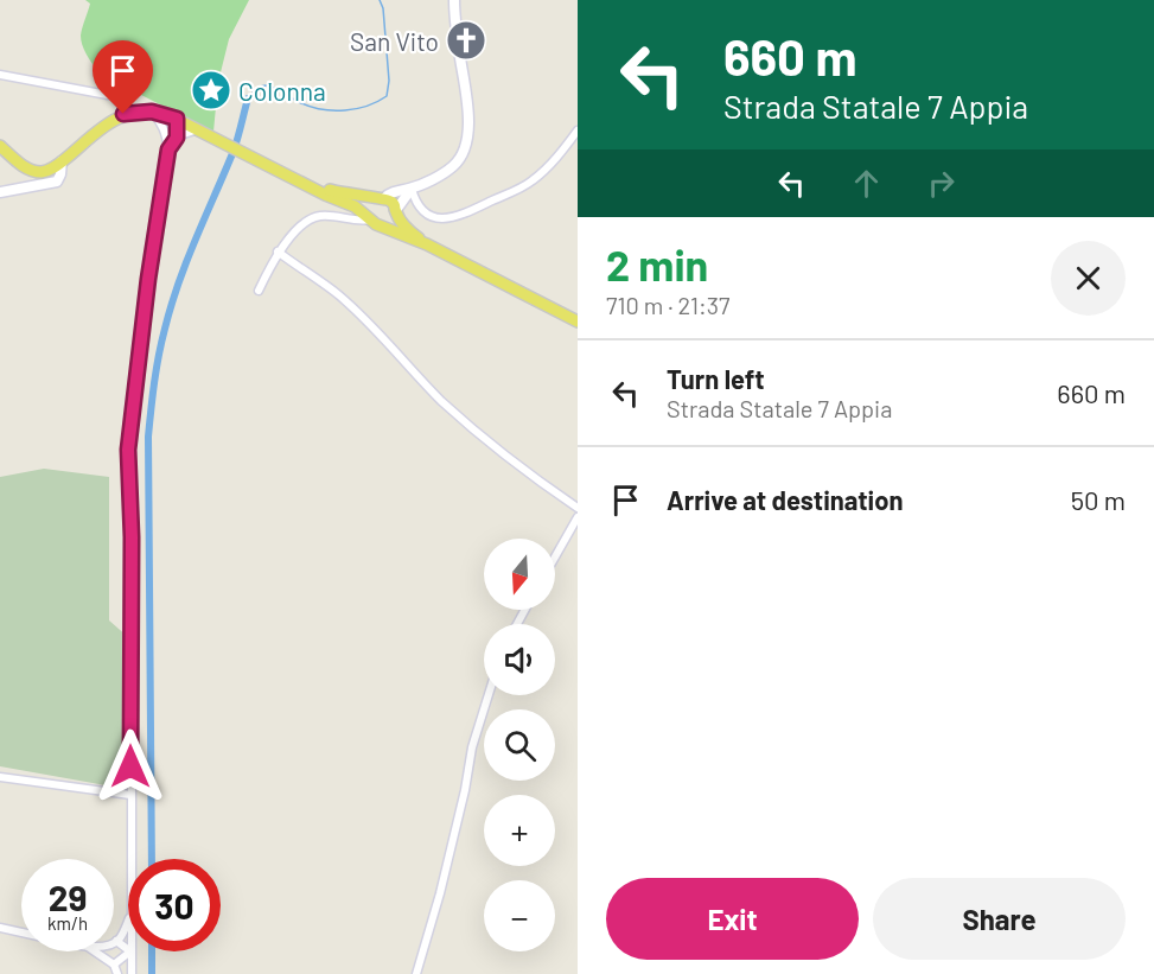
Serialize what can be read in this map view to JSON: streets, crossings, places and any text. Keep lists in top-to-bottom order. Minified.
{"places":{"church":["San Vito"],"place":["Colonna"]},"north":"bottom","page":{"turn":["660 m","Strada Statale 7 Appia"],"heading":["2 min","710 m · 21:37"],"list":[{"name":"Turn left","note":"Strada Statale 7 Appia","value":"660 m"},{"name":"Arrive at destination","value":"50 m"}],"map_buttons":["+","−"],"speed":"29 km/h","limit":"30","buttons":["Exit","Share"]}}
